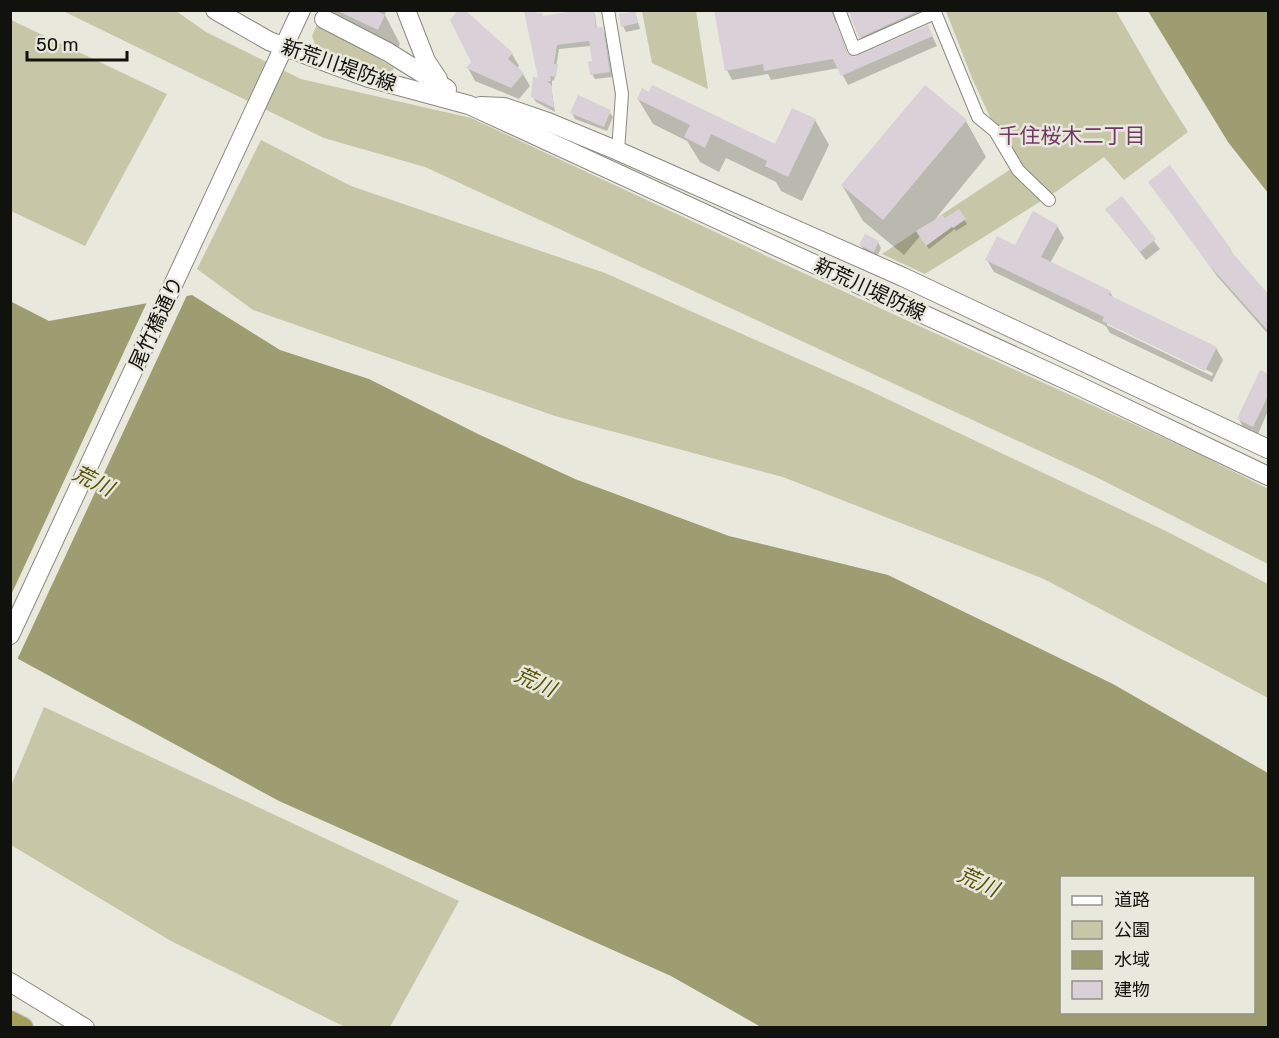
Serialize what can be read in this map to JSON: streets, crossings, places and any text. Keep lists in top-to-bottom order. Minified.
{"streets":{"main road":["新荒川堤防線","尾竹橋通り"]},"crossings":[["新荒川堤防線","尾竹橋通り"]],"districts":["千住桜木二丁目"],"water":["荒川"],"legend":["道路","公園","水域","建物"],"scale_bar":"50 m"}
